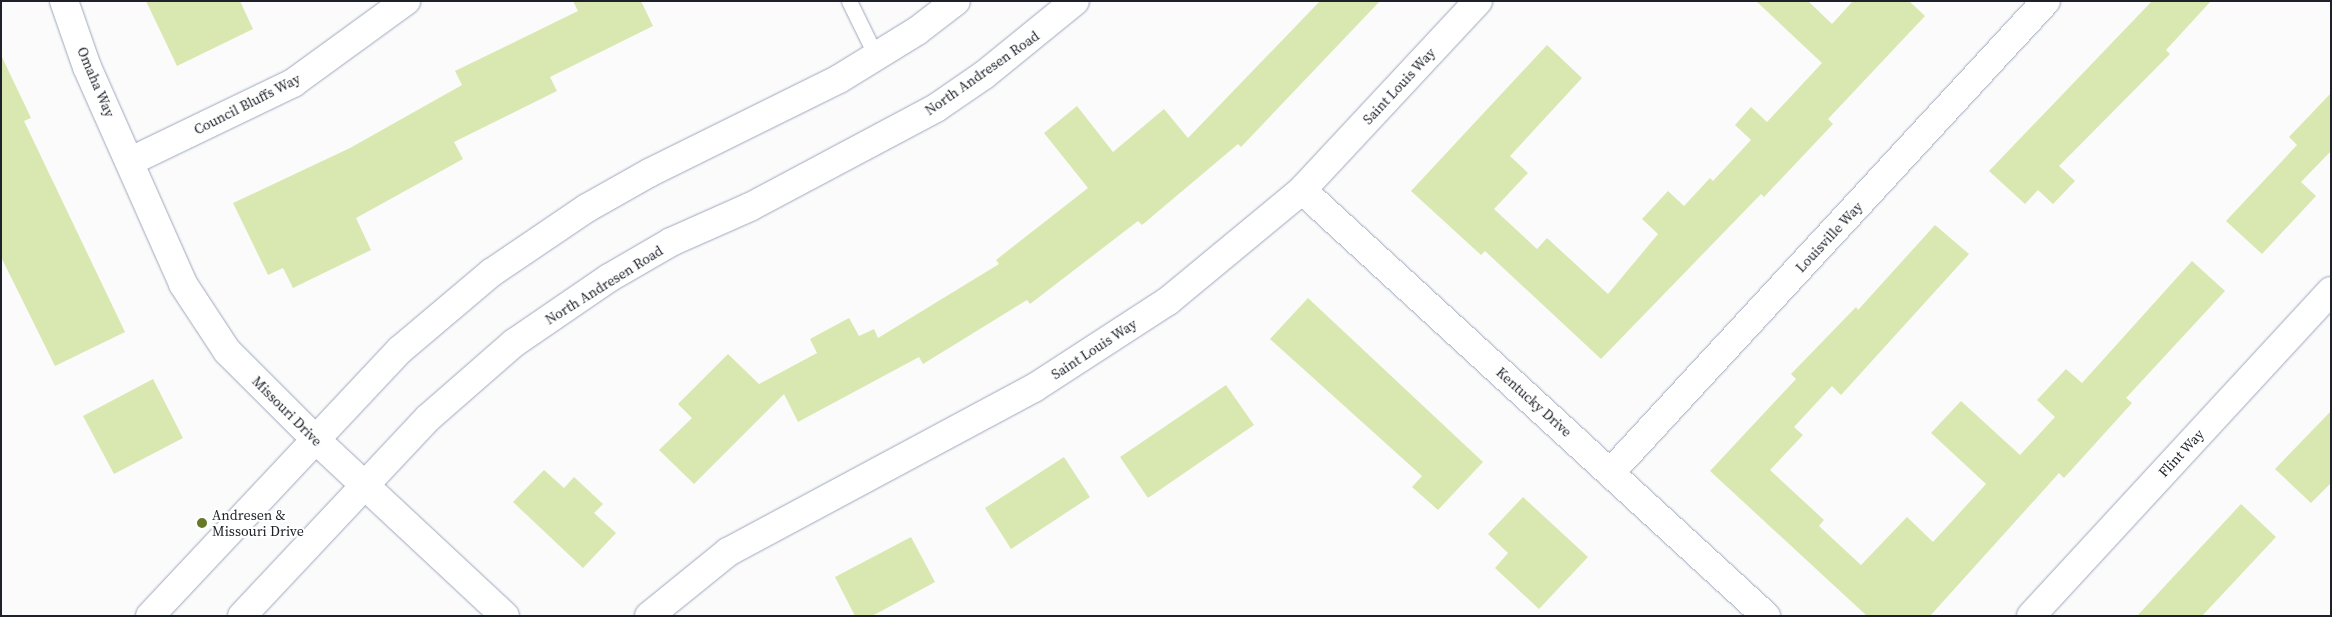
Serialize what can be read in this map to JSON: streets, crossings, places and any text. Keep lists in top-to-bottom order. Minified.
{"streets":{"street":["North Andresen Road","Omaha Way","Saint Louis Way","Council Bluffs Way","Louisville Way","Kentucky Drive","Missouri Drive","Flint Way"]},"crossings":[["North Andresen Road","Missouri Drive"],["Omaha Way","Council Bluffs Way"],["Omaha Way","Missouri Drive"],["Saint Louis Way","Kentucky Drive"],["Council Bluffs Way","Missouri Drive"],["Louisville Way","Kentucky Drive"]],"places":["Andresen & Missouri Drive"]}
